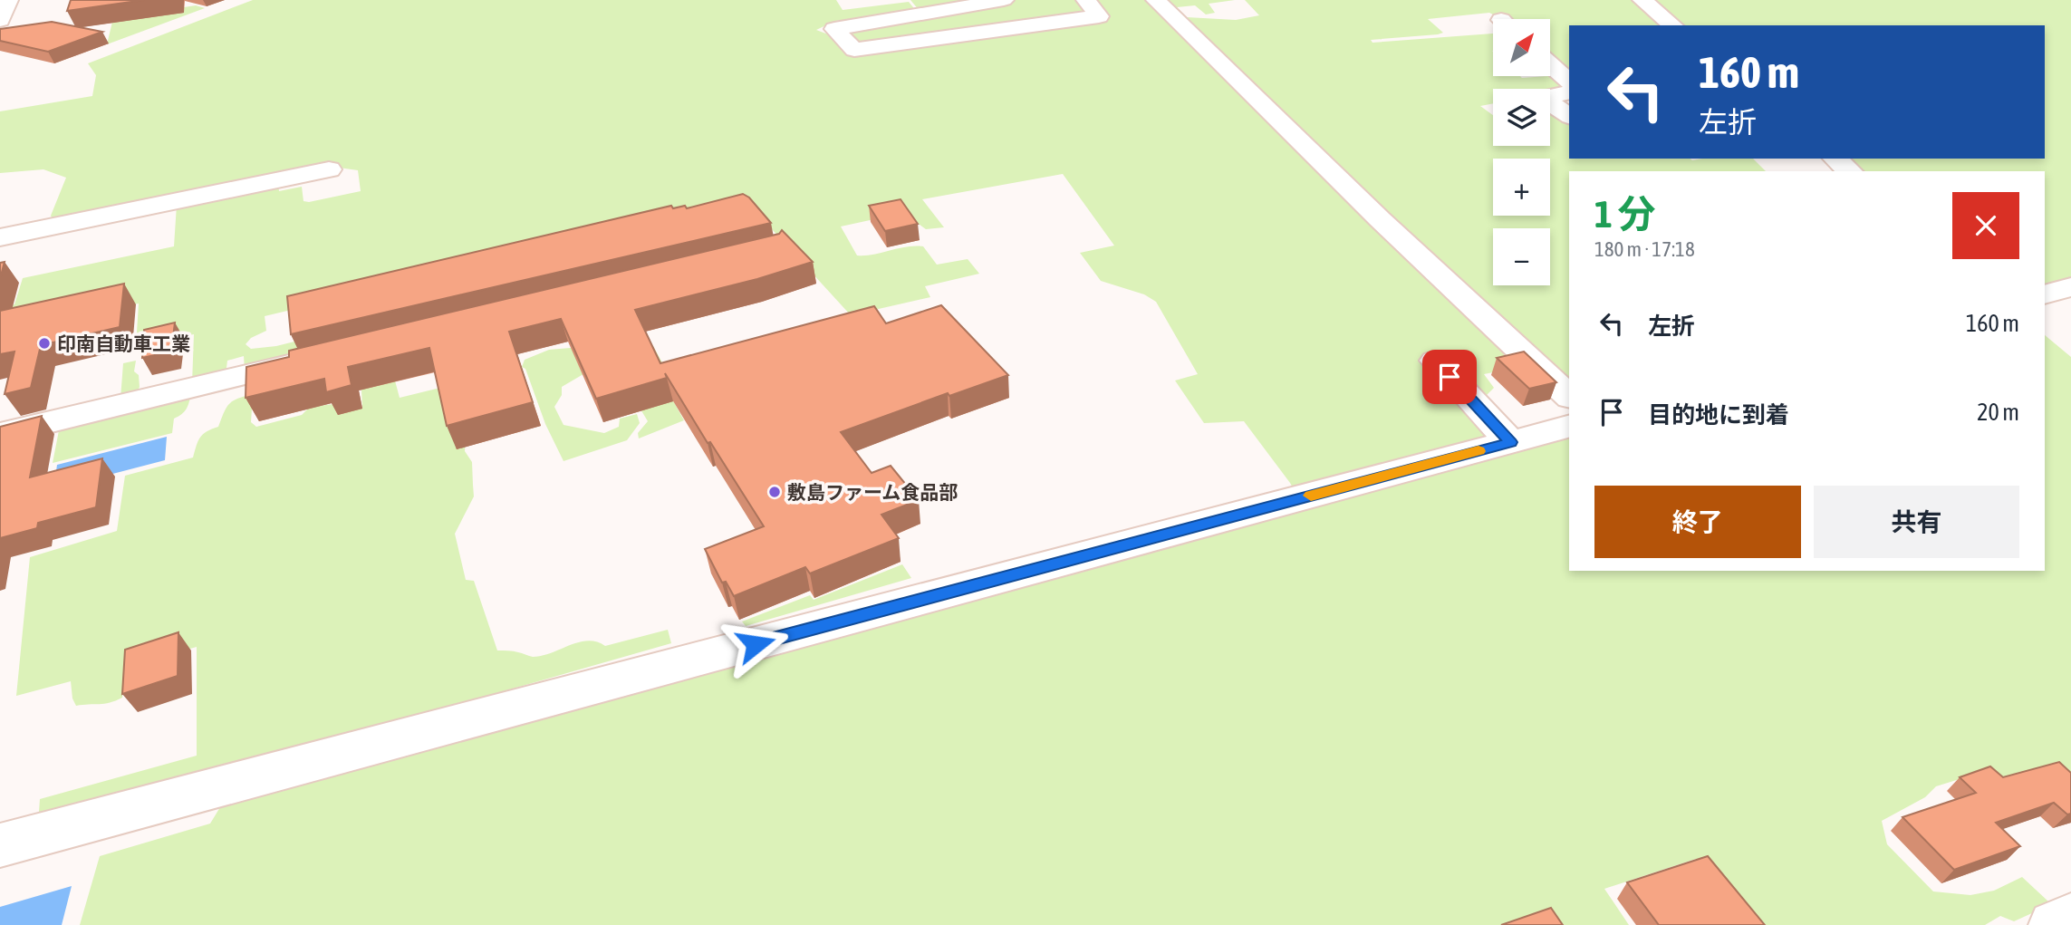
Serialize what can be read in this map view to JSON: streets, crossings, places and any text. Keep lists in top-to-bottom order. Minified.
{"places":["印南自動車工業","敷島ファーム食品部"],"north":"top right","page":{"map_buttons":["+","−"],"turn":["160 m","左折"],"heading":["1 分","180 m · 17:18"],"list":[{"name":"左折","value":"160 m"},{"name":"目的地に到着","value":"20 m"}],"buttons":["終了","共有"]}}
